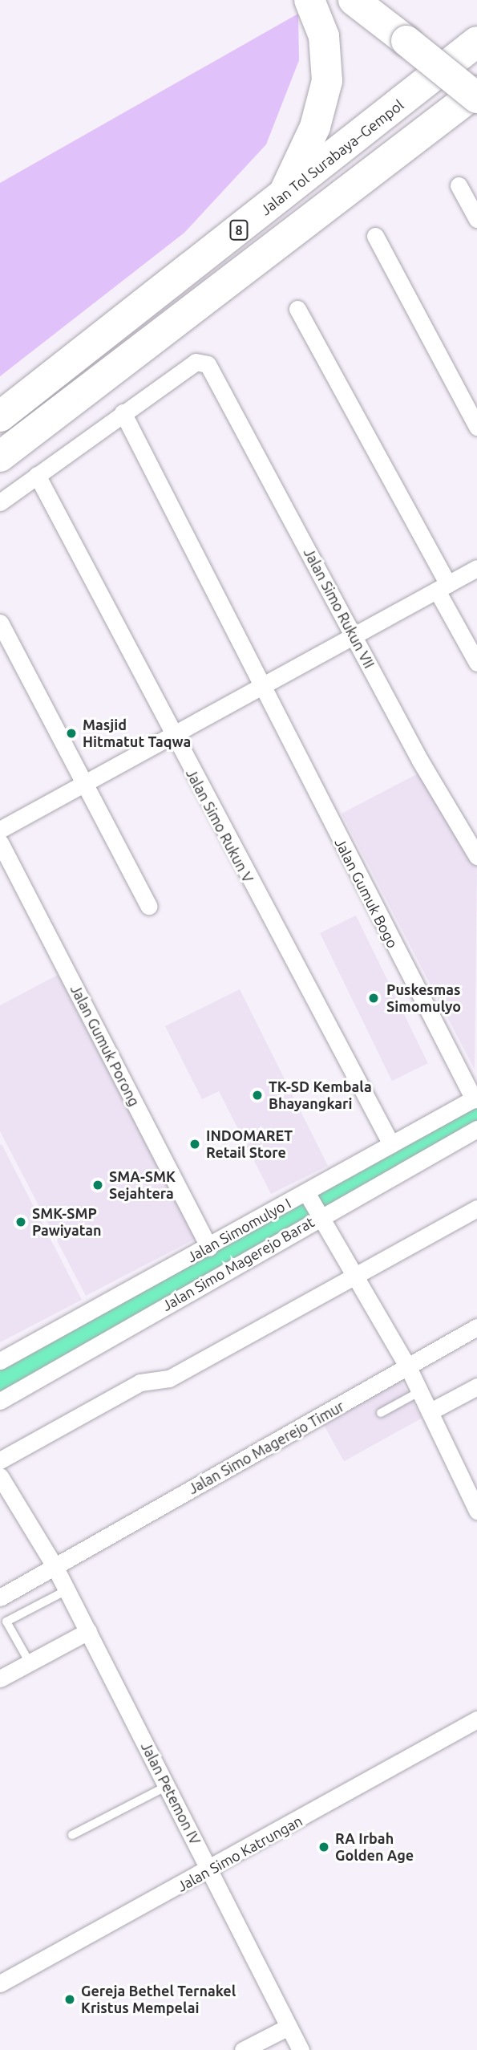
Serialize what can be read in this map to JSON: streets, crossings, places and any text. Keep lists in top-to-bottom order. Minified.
{"streets":{"highway":["Jalan Tol Surabaya–Gempol","8"],"street":["Jalan Simo Rukun VII","Jalan Simo Rukun V","Jalan Gumuk Bogo","Jalan Gumuk Porong","Jalan Simomulyo I","Jalan Simo Magerejo Barat","Jalan Simo Magerejo Timur","Jalan Petemon IV","Jalan Simo Katrungan"]},"crossings":[["Jalan Simo Rukun VII","Jalan Gumuk Bogo"],["Jalan Simo Rukun V","Jalan Simomulyo I"],["Jalan Gumuk Bogo","Jalan Simomulyo I"],["Jalan Gumuk Porong","Jalan Simomulyo I"],["Jalan Simo Magerejo Timur","Jalan Petemon IV"],["Jalan Petemon IV","Jalan Simo Katrungan"]],"places":["Masjid Hitmatut Taqwa","Puskesmas Simomulyo","TK-SD Kembala Bhayangkari","INDOMARET Retail Store","SMA-SMK Sejahtera","SMK-SMP Pawiyatan","RA Irbah Golden Age","Gereja Bethel Ternakel Kristus Mempelai"]}
